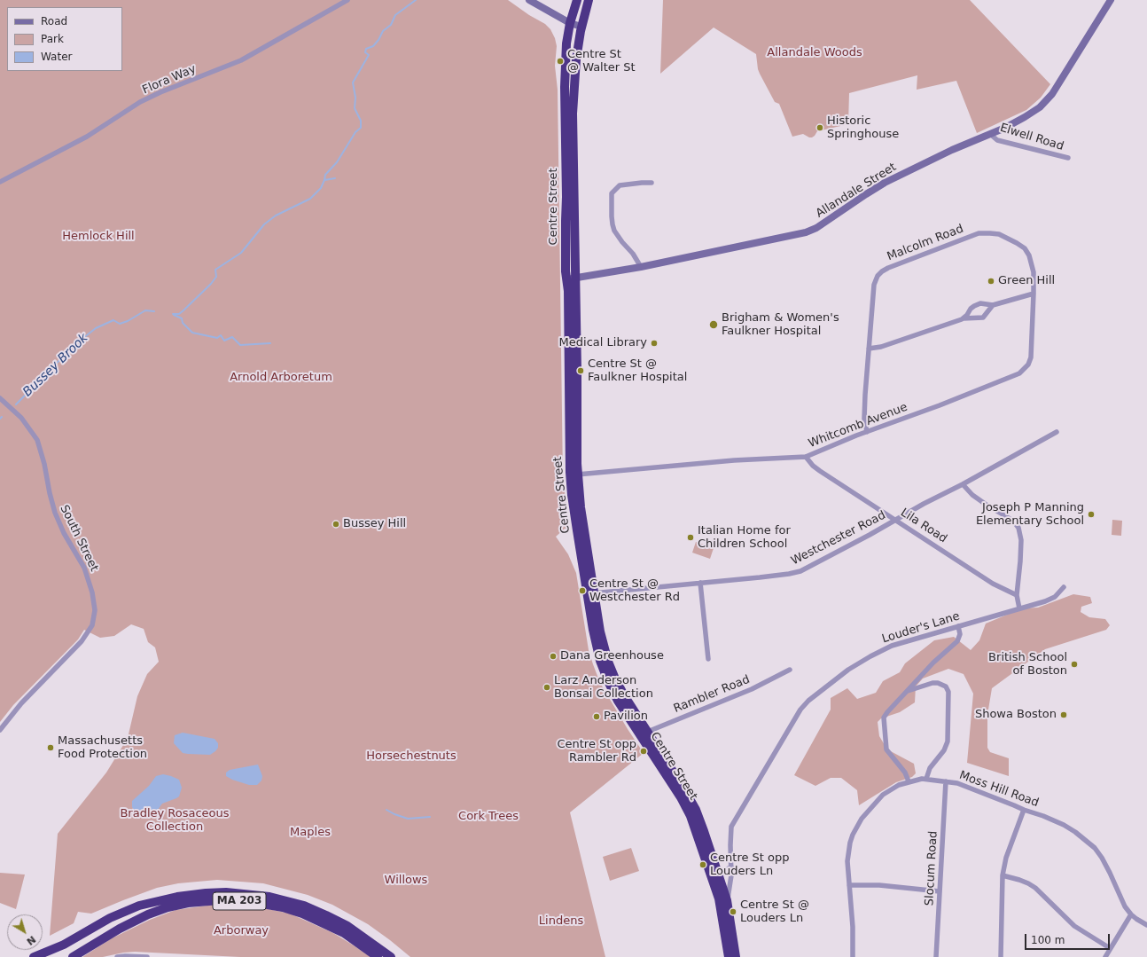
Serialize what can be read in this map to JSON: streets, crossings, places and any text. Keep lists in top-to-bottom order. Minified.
{"streets":{"highway":["Centre Street","MA 203"],"street":["Flora Way","Elwell Road","Allandale Street","Malcolm Road","Whitcomb Avenue","Lila Road","South Street","Westchester Road","Louder's Lane","Rambler Road","Moss Hill Road","Slocum Road"]},"crossings":[["Elwell Road","Allandale Street"],["Allandale Street","Centre Street"],["Centre Street","Whitcomb Avenue"],["Centre Street","Westchester Road"],["Centre Street","Louder's Lane"],["Centre Street","Rambler Road"],["Malcolm Road","Whitcomb Avenue"],["Whitcomb Avenue","Lila Road"],["Lila Road","Westchester Road"],["Moss Hill Road","Slocum Road"]],"water":["Bussey Brook"],"parks":["Allandale Woods","Hemlock Hill","Arnold Arboretum","Horsechestnuts","Bradley Rosaceous Collection","Cork Trees","Maples","Willows","Lindens","Arborway"],"places":["Centre St @ Walter St","Historic Springhouse","Green Hill","Brigham & Women's Faulkner Hospital","Medical Library","Centre St @ Faulkner Hospital","Joseph P Manning Elementary School","Bussey Hill","Italian Home for Children School","Centre St @ Westchester Rd","Dana Greenhouse","British School of Boston","Larz Anderson Bonsai Collection","Showa Boston","Pavilion","Massachusetts Food Protection","Centre St opp Rambler Rd","Centre St opp Louders Ln","Centre St @ Louders Ln"],"legend":["Road","Park","Water"],"scale_bar":"100 m","north":"bottom right"}
